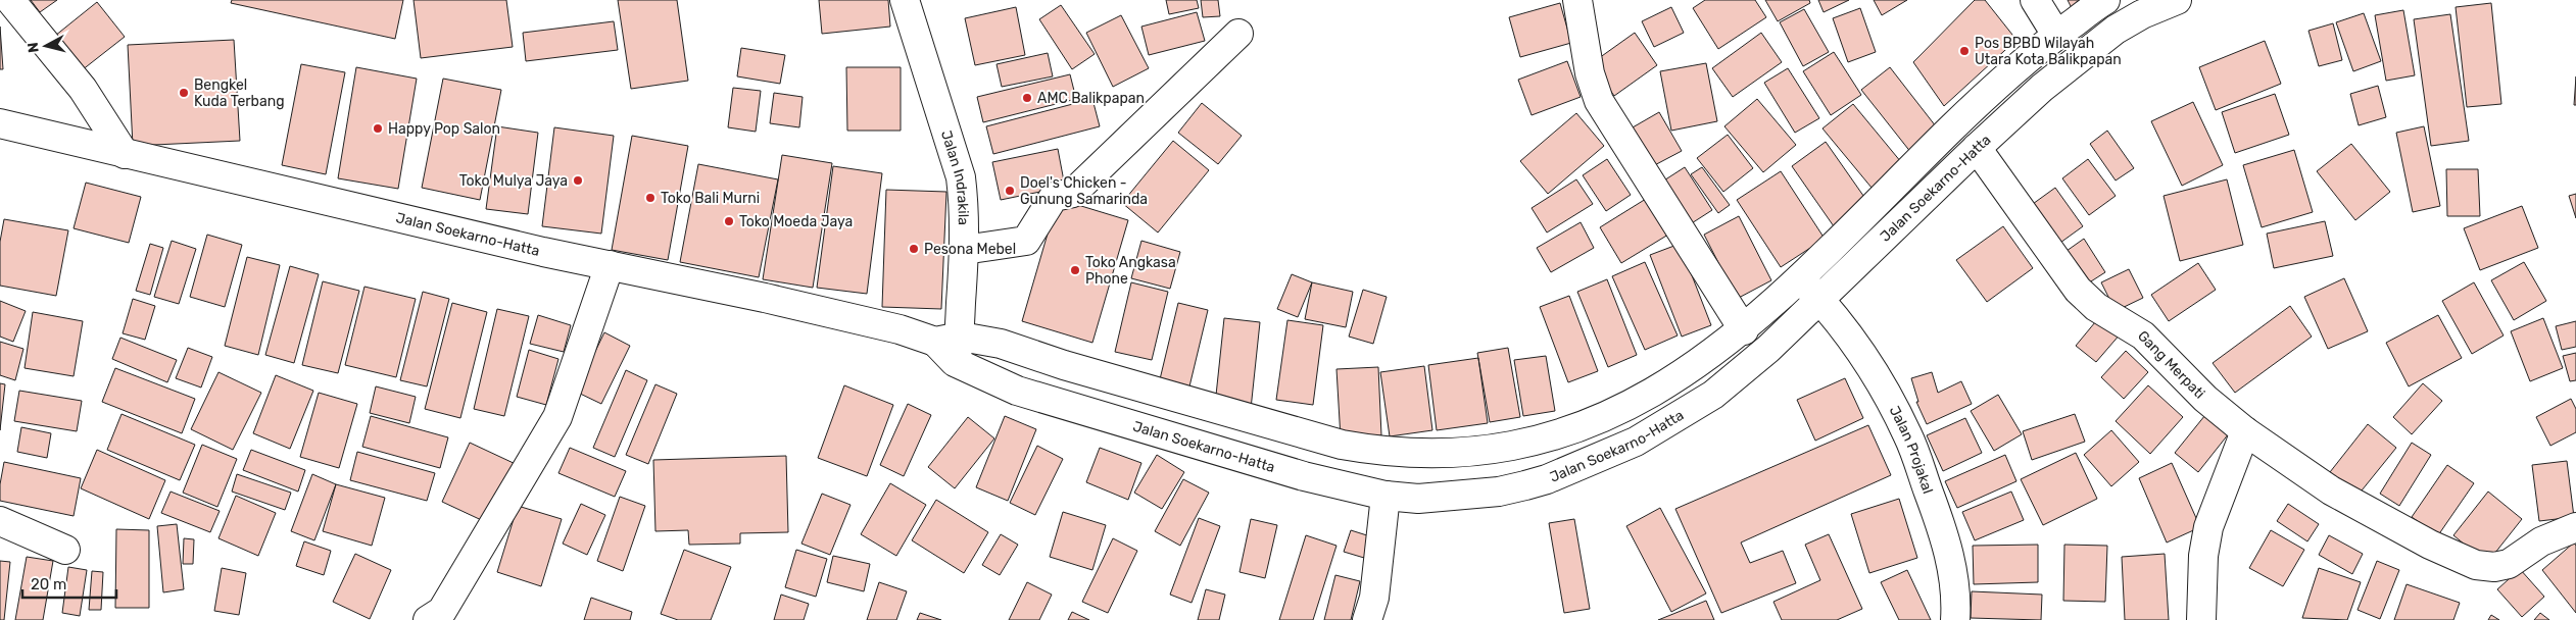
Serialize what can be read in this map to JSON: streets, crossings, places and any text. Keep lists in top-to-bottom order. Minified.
{"streets":{"main road":["Jalan Indrakila","Jalan Soekarno-Hatta","Gang Merpati","Jalan Projakal"]},"crossings":[["Jalan Indrakila","Jalan Soekarno-Hatta"],["Jalan Soekarno-Hatta","Gang Merpati"],["Jalan Soekarno-Hatta","Jalan Projakal"]],"places":["Pos BPBD Wilayah Utara Kota Balikpapan","Bengkel Kuda Terbang","AMC Balikpapan","Happy Pop Salon","Toko Mulya Jaya","Doel's Chicken - Gunung Samarinda","Toko Bali Murni","Toko Moeda Jaya","Pesona Mebel","Toko Angkasa Phone"],"scale_bar":"20 m","north":"left"}
